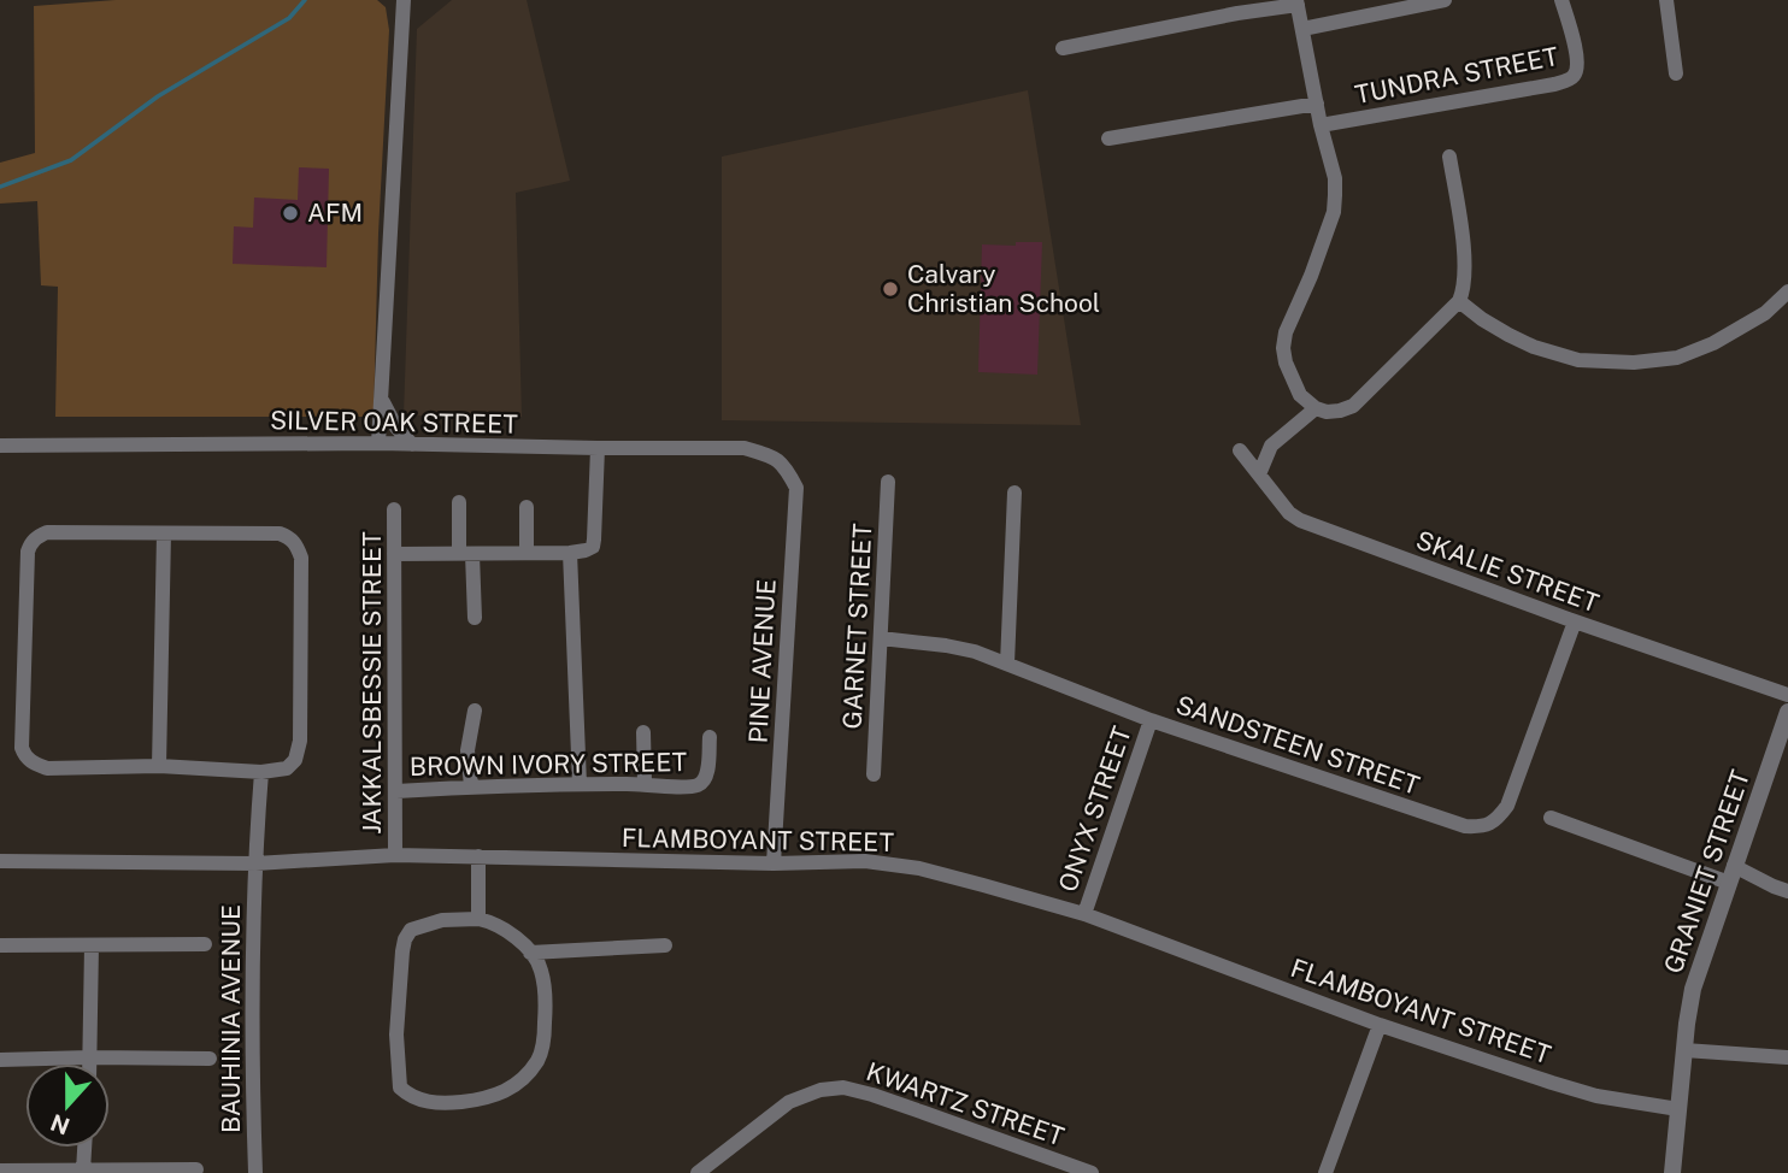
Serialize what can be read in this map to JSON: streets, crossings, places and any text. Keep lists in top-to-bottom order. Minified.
{"streets":{"street":["TUNDRA STREET","SILVER OAK STREET","SKALIE STREET","GARNET STREET","PINE AVENUE","JAKKALSBESSIE STREET","SANDSTEEN STREET","BROWN IVORY STREET","ONYX STREET","FLAMBOYANT STREET","GRANIET STREET","BAUHINIA AVENUE","KWARTZ STREET"]},"crossings":[["SILVER OAK STREET","PINE AVENUE"],["SKALIE STREET","SANDSTEEN STREET"],["GARNET STREET","SANDSTEEN STREET"],["PINE AVENUE","FLAMBOYANT STREET"],["JAKKALSBESSIE STREET","BROWN IVORY STREET"],["JAKKALSBESSIE STREET","FLAMBOYANT STREET"],["SANDSTEEN STREET","ONYX STREET"],["ONYX STREET","FLAMBOYANT STREET"],["FLAMBOYANT STREET","GRANIET STREET"],["FLAMBOYANT STREET","BAUHINIA AVENUE"]],"places":["AFM","Calvary Christian School"],"north":"bottom"}
